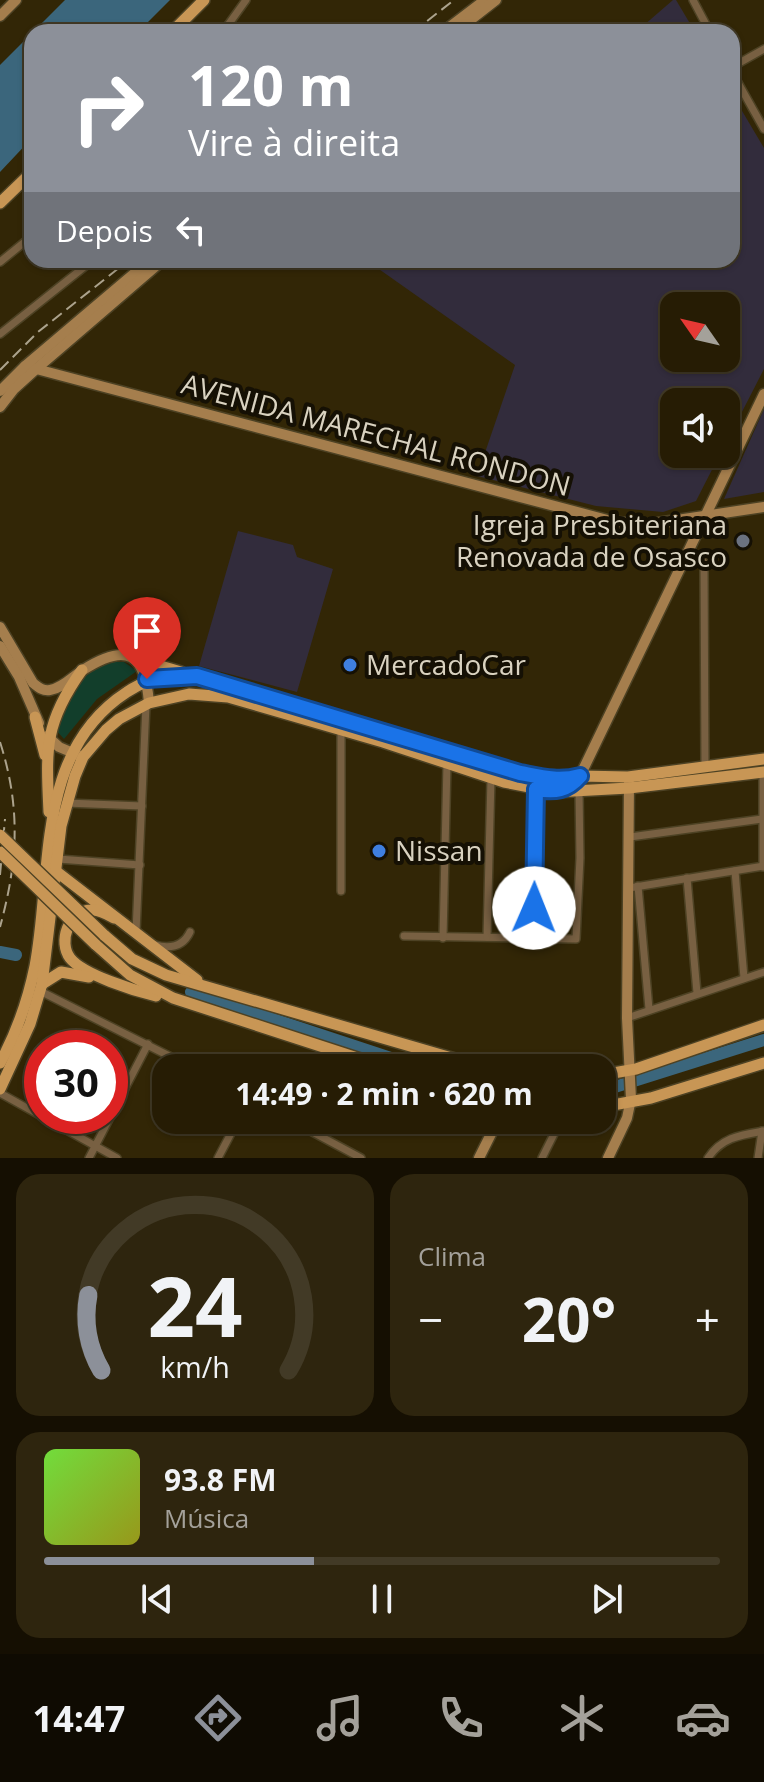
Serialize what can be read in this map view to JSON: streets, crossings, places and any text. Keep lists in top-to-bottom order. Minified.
{"streets":{"main road":["AVENIDA MARECHAL RONDON"]},"places":["Igreja Presbiteriana Renovada de Osasco","MercadoCar","Nissan"],"north":"top left","page":{"turn":["120 m","Vire à direita"],"then":"Depois","limit":"30","trip":"14:49 · 2 min · 620 m","tile":"Clima","heat":["−","20°","+"],"song":["93.8 FM","Música"],"tabs":"14:47","gauge":["24","km/h"]}}
